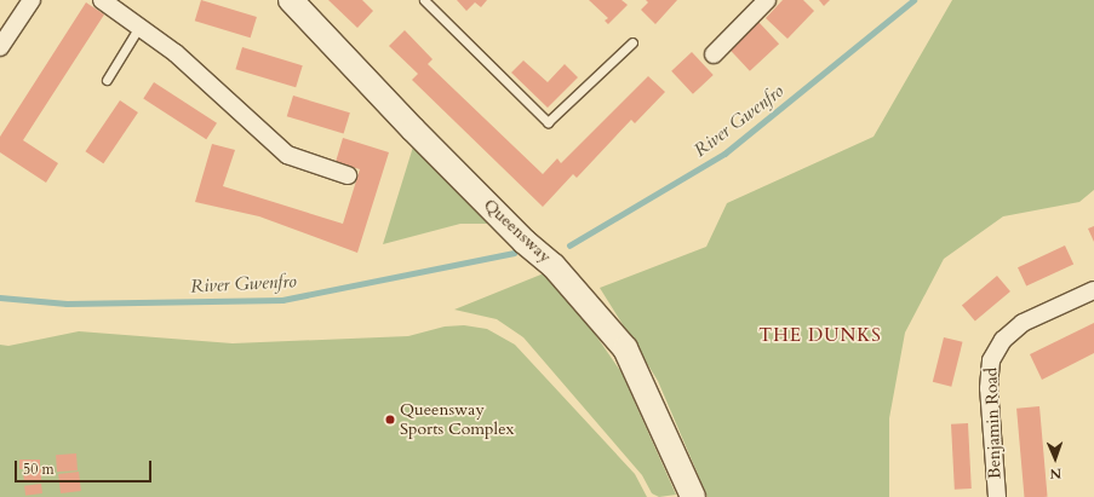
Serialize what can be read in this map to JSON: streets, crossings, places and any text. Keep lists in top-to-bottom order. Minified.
{"streets":{"street":["Queensway","Benjamin Road"]},"districts":["THE DUNKS"],"water":["River Gwenfro"],"places":["Queensway Sports Complex"],"scale_bar":"50 m","north":"bottom"}
